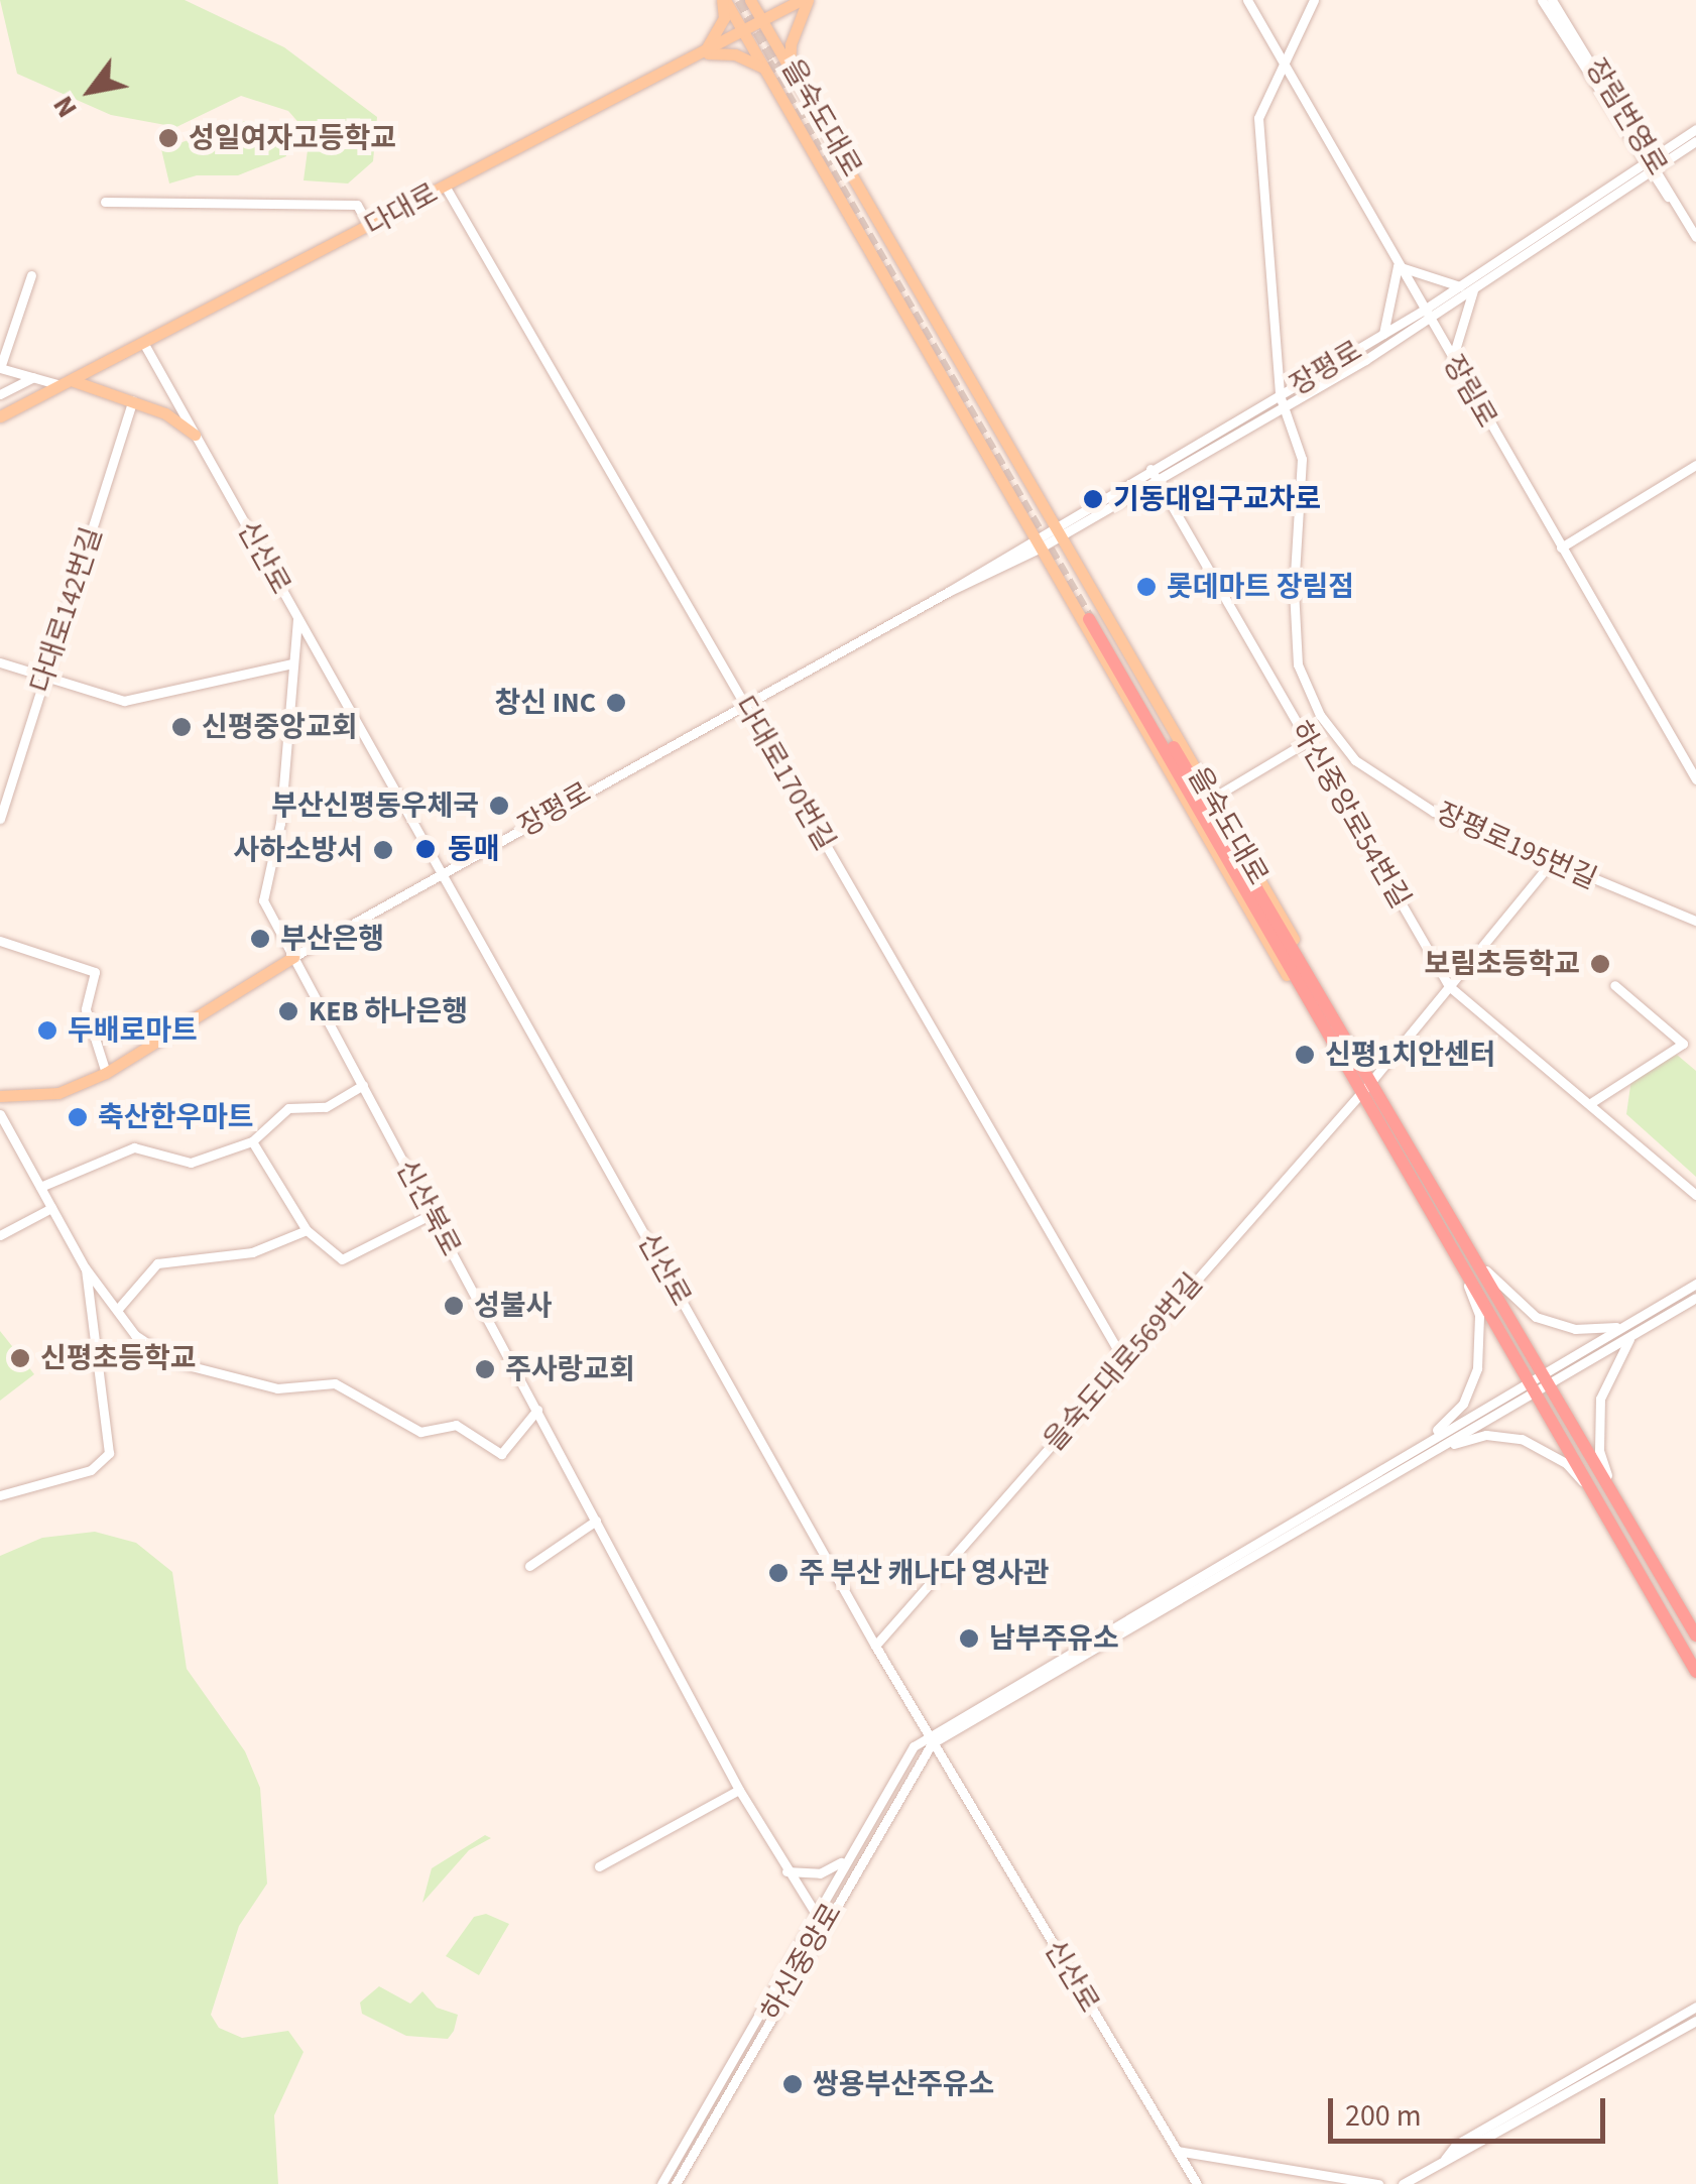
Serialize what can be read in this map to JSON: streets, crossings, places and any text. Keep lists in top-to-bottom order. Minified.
{"streets":{"highway":["을숙도대로"],"main road":["다대로","장평로"],"street":["장림번영로","장림로","신산로","다대로142번길","다대로170번길","하신중앙로54번길","장평로195번길","신산북로","을숙도대로569번길","하신중앙로"]},"crossings":[["장림번영로","장평로"],["을숙도대로","다대로"],["을숙도대로","장평로"],["을숙도대로","을숙도대로569번길"],["다대로","신산로"],["다대로","다대로170번길"],["장평로","장림로"],["장평로","신산로"],["장평로","다대로170번길"],["장평로","하신중앙로54번길"],["장평로","장평로195번길"],["장평로","신산북로"],["장림로","장평로195번길"],["신산로","신산북로"],["신산로","을숙도대로569번길"],["신산로","하신중앙로"],["다대로170번길","을숙도대로569번길"],["하신중앙로54번길","을숙도대로569번길"],["장평로195번길","을숙도대로569번길"],["신산북로","하신중앙로"]],"places":["성일여자고등학교","기동대입구교차로","롯데마트 장림점","창신 INC","신평중앙교회","부산신평동우체국","동매","사하소방서","부산은행","보림초등학교","KEB 하나은행","두배로마트","신평1치안센터","축산한우마트","성불사","신평초등학교","주사랑교회","주 부산 캐나다 영사관","남부주유소","쌍용부산주유소"],"scale_bar":"200 m","north":"bottom left"}
